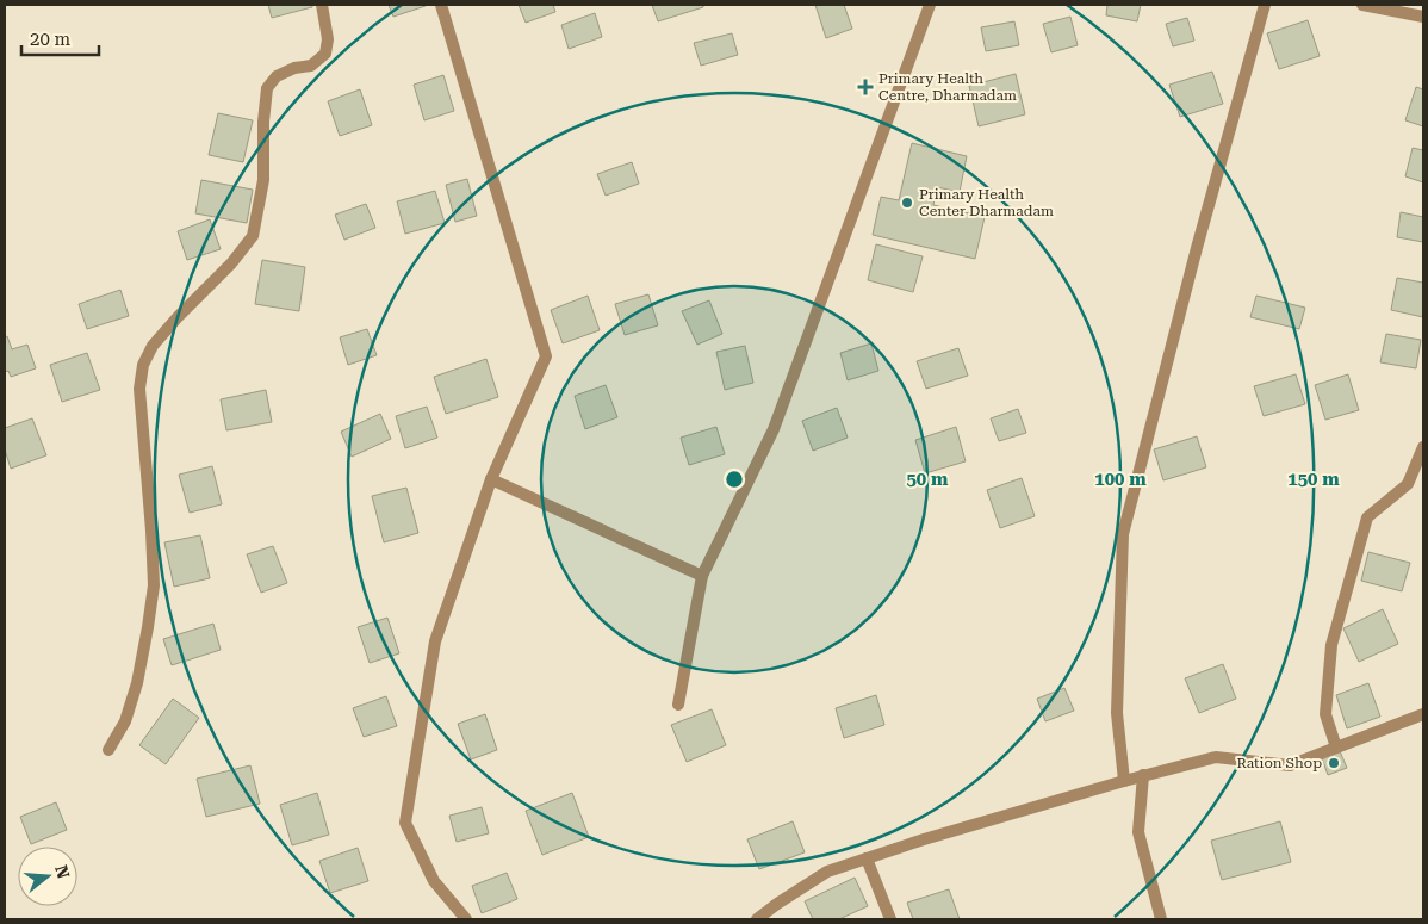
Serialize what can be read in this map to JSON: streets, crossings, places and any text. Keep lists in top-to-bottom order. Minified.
{"places":{"health":["Primary Health Centre, Dharmadam"],"other":["Primary Health Center Dharmadam","Ration Shop"]},"scale_bar":"20 m","north":"right","rings":["50 m","100 m","150 m"]}
